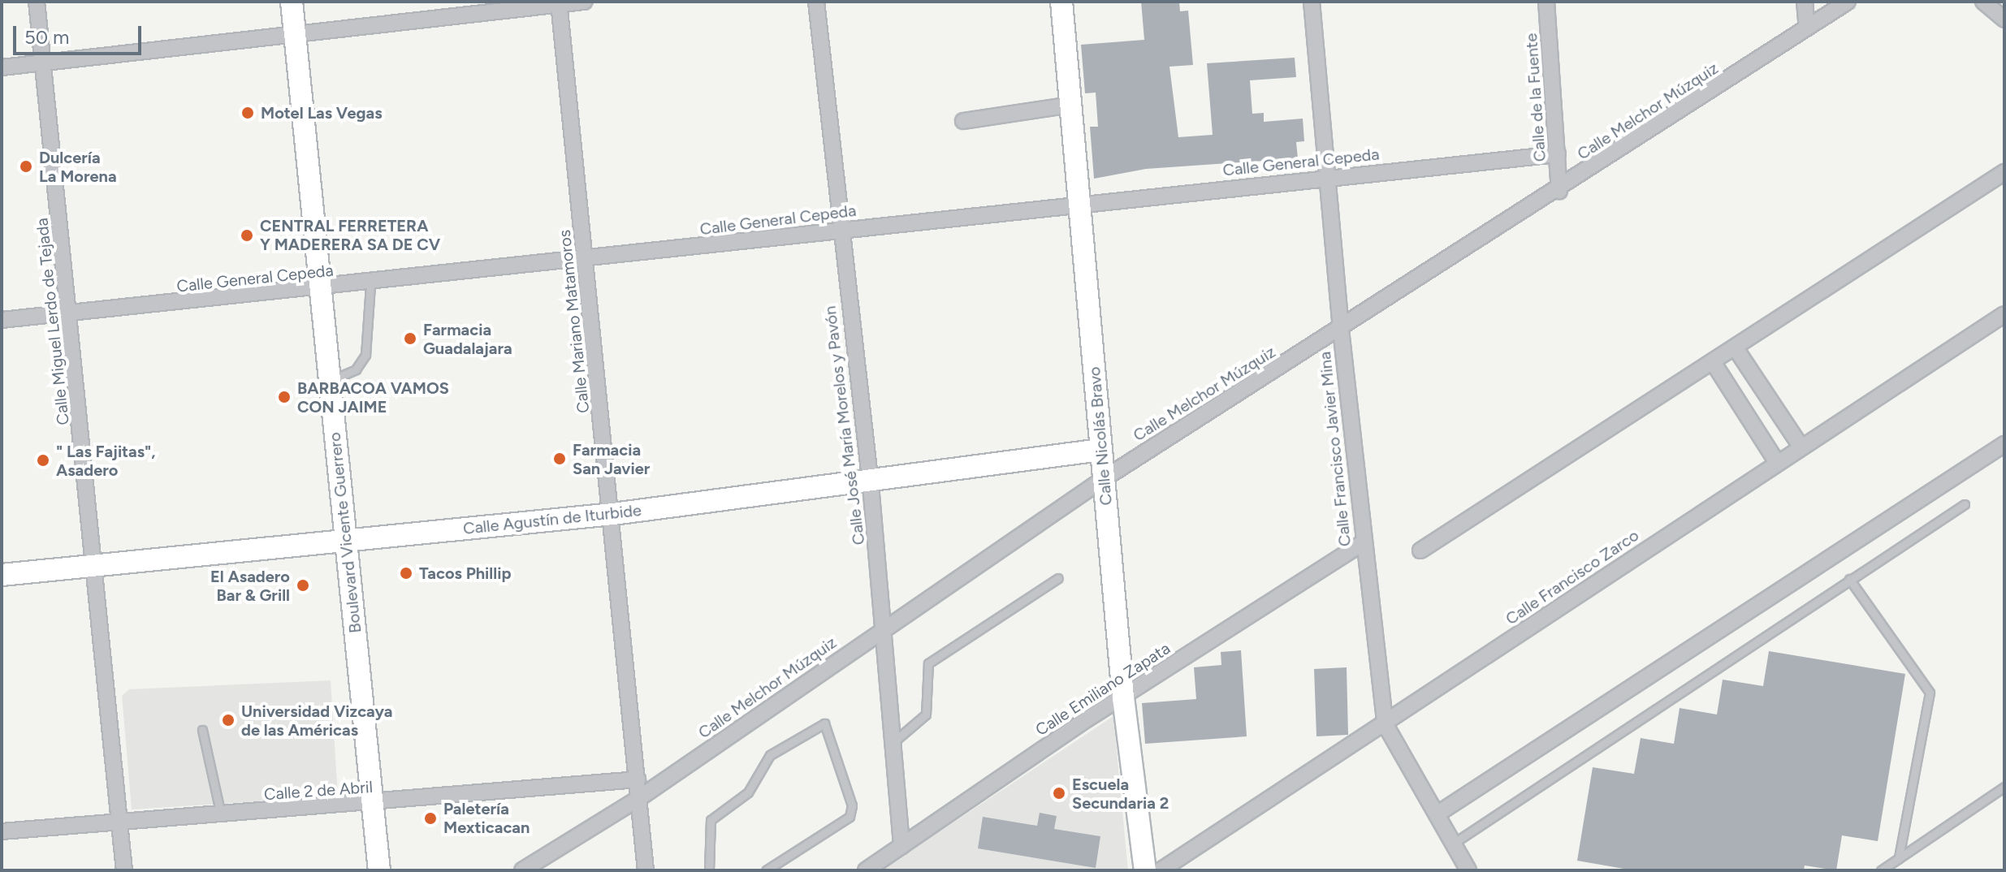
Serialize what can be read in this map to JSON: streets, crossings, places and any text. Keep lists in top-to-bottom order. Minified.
{"streets":{"street":["Calle de la Fuente","Calle Melchor Múzquiz","Calle General Cepeda","Calle Miguel Lerdo de Tejada","Calle Mariano Matamoros","Calle José María Morelos y Pavón","Calle Nicolás Bravo","Calle Francisco Javier Mina","Calle Agustín de Iturbide","Boulevard Vicente Guerrero","Calle Francisco Zarco","Calle Emiliano Zapata","Calle 2 de Abril"]},"crossings":[["Calle de la Fuente","Calle Melchor Múzquiz"],["Calle de la Fuente","Calle General Cepeda"],["Calle Melchor Múzquiz","Calle Mariano Matamoros"],["Calle Melchor Múzquiz","Calle José María Morelos y Pavón"],["Calle Melchor Múzquiz","Calle Nicolás Bravo"],["Calle Melchor Múzquiz","Calle Francisco Javier Mina"],["Calle General Cepeda","Calle Miguel Lerdo de Tejada"],["Calle General Cepeda","Calle Mariano Matamoros"],["Calle General Cepeda","Calle José María Morelos y Pavón"],["Calle General Cepeda","Calle Nicolás Bravo"],["Calle General Cepeda","Calle Francisco Javier Mina"],["Calle General Cepeda","Boulevard Vicente Guerrero"],["Calle Miguel Lerdo de Tejada","Calle Agustín de Iturbide"],["Calle Miguel Lerdo de Tejada","Calle 2 de Abril"],["Calle Mariano Matamoros","Calle Agustín de Iturbide"],["Calle Mariano Matamoros","Calle 2 de Abril"],["Calle José María Morelos y Pavón","Calle Agustín de Iturbide"],["Calle José María Morelos y Pavón","Calle Emiliano Zapata"],["Calle Nicolás Bravo","Calle Agustín de Iturbide"],["Calle Nicolás Bravo","Calle Emiliano Zapata"],["Calle Francisco Javier Mina","Calle Francisco Zarco"],["Calle Francisco Javier Mina","Calle Emiliano Zapata"],["Calle Agustín de Iturbide","Boulevard Vicente Guerrero"],["Boulevard Vicente Guerrero","Calle 2 de Abril"]],"places":["Motel Las Vegas","Dulcería La Morena","CENTRAL FERRETERA Y MADERERA SA DE CV","Farmacia Guadalajara","BARBACOA VAMOS CON JAIME","Farmacia San Javier","\" Las Fajitas\", Asadero","Tacos Phillip","El Asadero Bar & Grill","Universidad Vizcaya de las Américas","Escuela Secundaria 2","Paletería Mexticacan"],"scale_bar":"50 m"}
